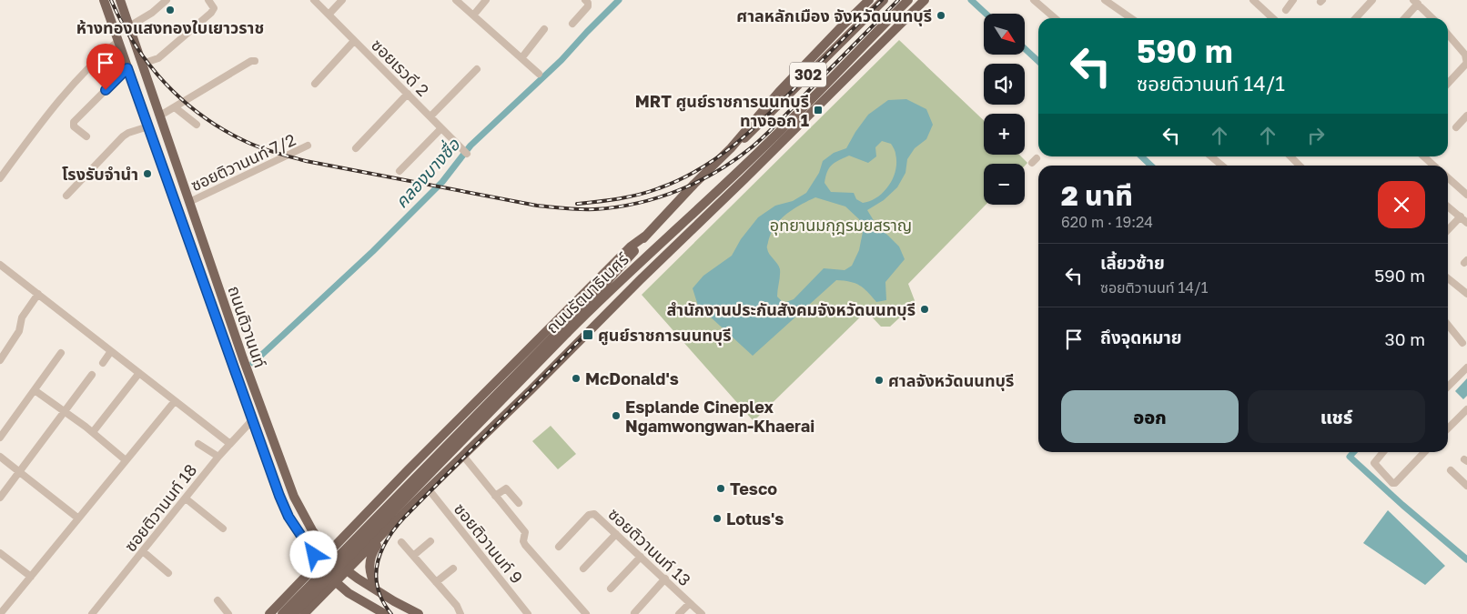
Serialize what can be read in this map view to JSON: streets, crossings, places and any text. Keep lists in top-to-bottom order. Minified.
{"streets":{"main road":["302","ถนนรัตนาธิเบศร์","ถนนติวานนท์"],"street":["ซอยเรวดี 2","ซอยติวานนท์ 7/2","ซอยติวานนท์ 18","ซอยติวานนท์ 9","ซอยติวานนท์ 13"]},"crossings":[["302","ถนนรัตนาธิเบศร์"],["302","ถนนติวานนท์"],["ซอยติวานนท์ 7/2","ถนนติวานนท์"],["ถนนรัตนาธิเบศร์","ถนนติวานนท์"],["ถนนรัตนาธิเบศร์","ซอยติวานนท์ 9"],["ถนนติวานนท์","ซอยติวานนท์ 18"]],"water":["คลองบางซื่อ"],"parks":["อุทยานมกุฎรมยสราญ"],"places":{"other":["ห้างทองแสงทองใบเยาวราช","ศาลหลักเมือง จังหวัดนนทบุรี","โรงรับจำนำ","สำนักงานประกันสังคมจังหวัดนนทบุรี","McDonald's","ศาลจังหวัดนนทบุรี","Esplande Cineplex Ngamwongwan-Khaerai","Tesco","Lotus's"],"transit":["MRT ศูนย์ราชการนนทบุรี ทางออก 1","ศูนย์ราชการนนทบุรี"]},"north":"bottom right","page":{"map_buttons":["+","−"],"turn":["590 m","ซอยติวานนท์ 14/1"],"heading":["2 นาที","620 m · 19:24"],"list":[{"name":"เลี้ยวซ้าย","note":"ซอยติวานนท์ 14/1","value":"590 m"},{"name":"ถึงจุดหมาย","value":"30 m"}],"buttons":["ออก","แชร์"]}}
